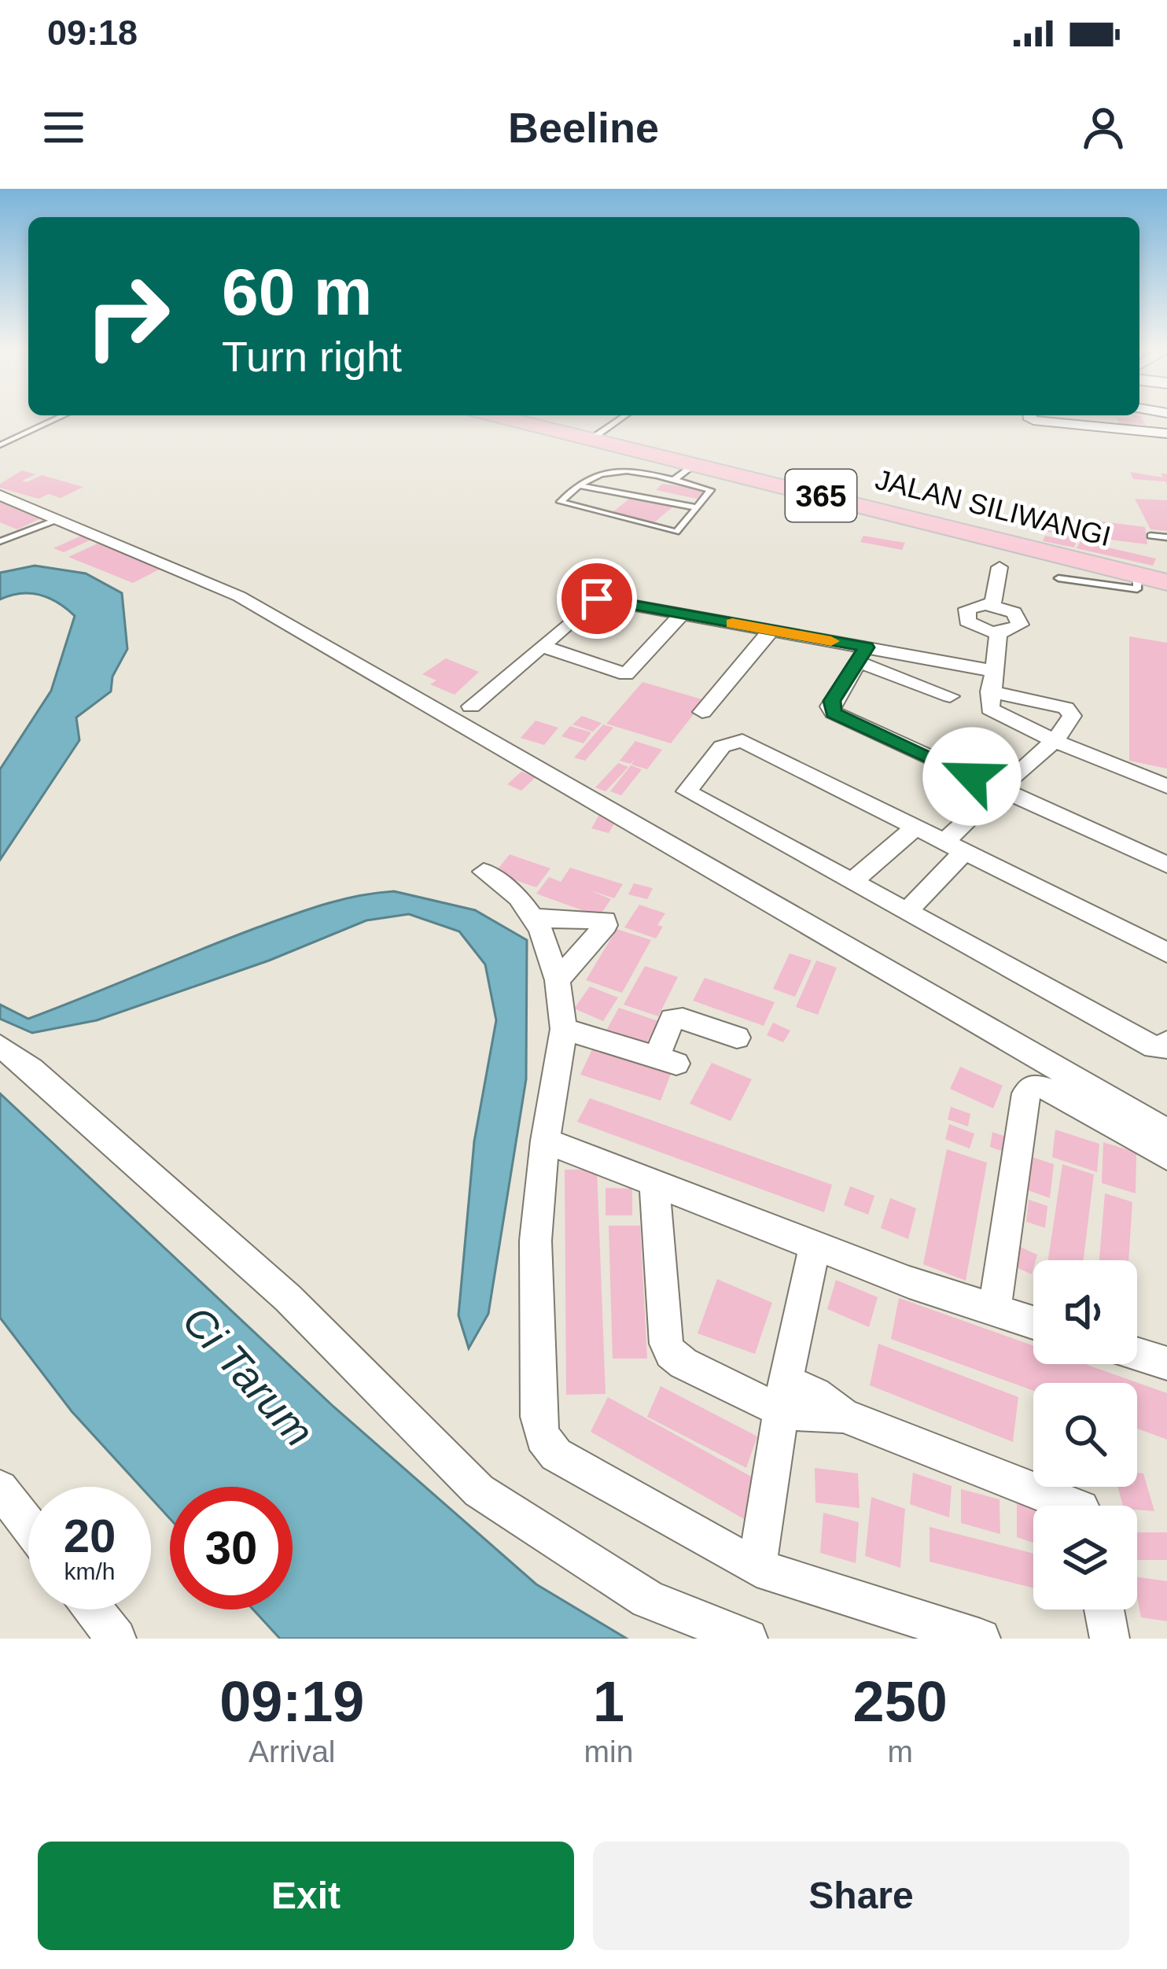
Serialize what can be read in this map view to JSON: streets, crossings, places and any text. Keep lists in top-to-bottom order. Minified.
{"streets":{"main road":["365","JALAN SILIWANGI"]},"water":["Ci Tarum"],"page":{"status":"09:18","header":"Beeline","turn":["60 m","Turn right"],"speed":"20 km/h","limit":"30","eta":["09:19","Arrival","1","min","250","m"],"buttons":["Exit","Share"]}}
